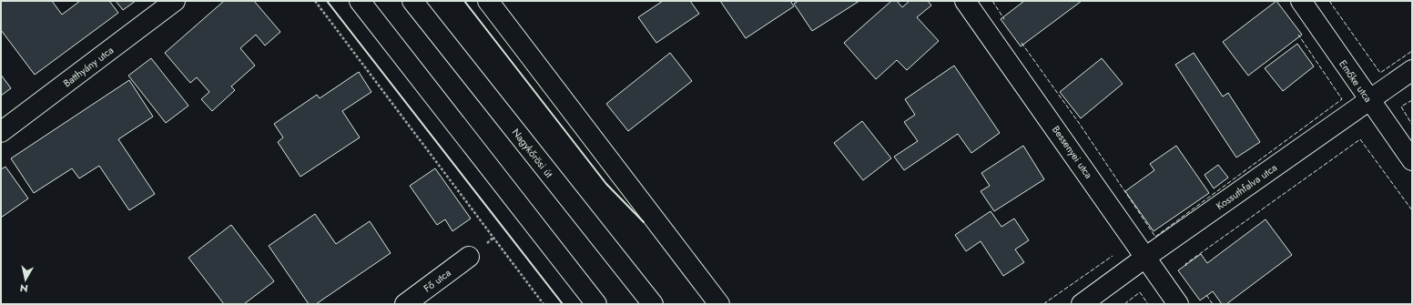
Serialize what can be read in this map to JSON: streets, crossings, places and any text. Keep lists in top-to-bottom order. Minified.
{"streets":{"street":["Batthyány utca","Emőke utca","Bessenyei utca","Nagykőrösi út","Kossuthfalva utca","Fő utca"]},"crossings":[["Emőke utca","Kossuthfalva utca"],["Bessenyei utca","Kossuthfalva utca"]],"north":"bottom"}
